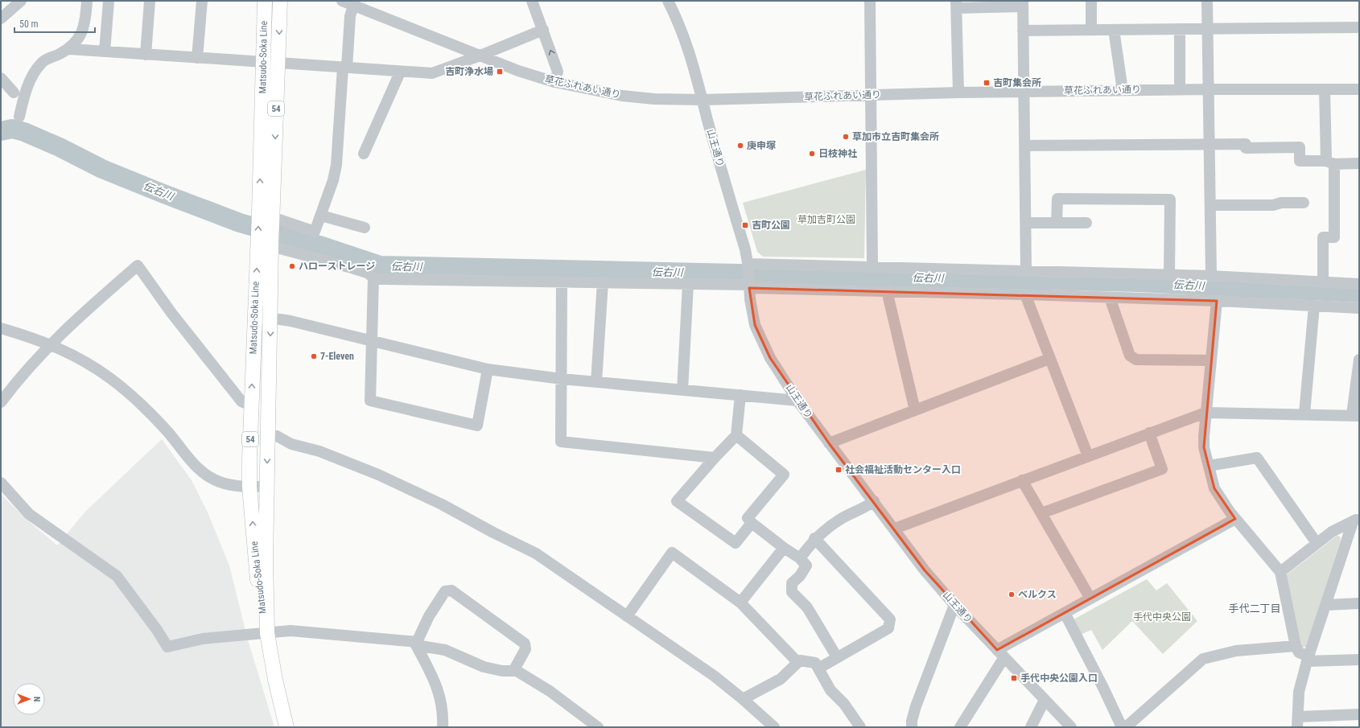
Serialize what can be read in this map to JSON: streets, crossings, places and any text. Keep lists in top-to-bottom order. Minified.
{"streets":{"main road":["Matsudo-Soka Line","54"],"street":["草花ふれあい通り","山王通り"]},"crossings":[["草花ふれあい通り","山王通り"]],"districts":["手代二丁目"],"water":["伝右川"],"parks":["草加吉町公園","手代中央公園"],"places":{"transit":["吉町浄水場","吉町集会所","吉町公園","社会福祉活動センター入口","手代中央公園入口"],"other":["草加市立吉町集会所","庚申塚","日枝神社","ハローストレージ","7-Eleven","ベルクス"]},"scale_bar":"50 m","north":"right"}
